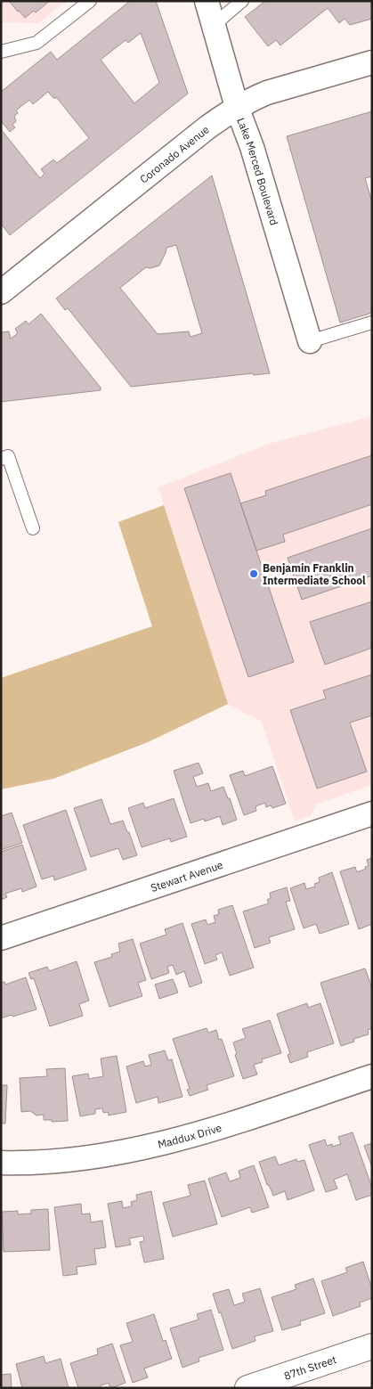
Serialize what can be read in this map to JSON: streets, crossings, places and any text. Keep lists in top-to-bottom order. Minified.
{"streets":{"street":["Coronado Avenue","Lake Merced Boulevard","Stewart Avenue","Maddux Drive","87th Street"]},"crossings":[["Coronado Avenue","Lake Merced Boulevard"]],"places":["Benjamin Franklin Intermediate School"]}
